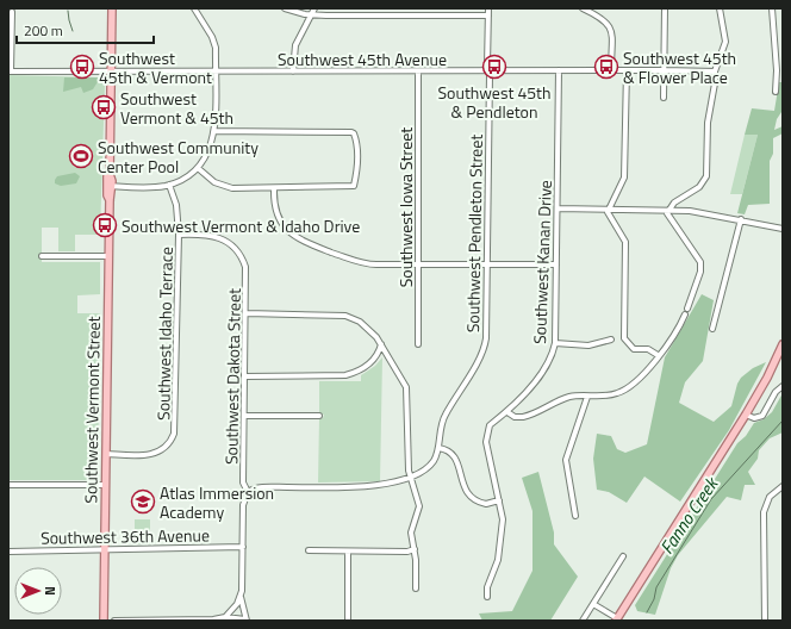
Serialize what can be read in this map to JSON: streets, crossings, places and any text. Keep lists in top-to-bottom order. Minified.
{"streets":{"main road":["Southwest Vermont Street"],"street":["Southwest 45th Avenue","Southwest Iowa Street","Southwest Pendleton Street","Southwest Kanan Drive","Southwest Idaho Terrace","Southwest Dakota Street","Southwest 36th Avenue"]},"crossings":[["Southwest 45th Avenue","Southwest Iowa Street"],["Southwest 45th Avenue","Southwest Pendleton Street"],["Southwest 45th Avenue","Southwest Kanan Drive"],["Southwest 45th Avenue","Southwest Vermont Street"],["Southwest Idaho Terrace","Southwest Dakota Street"],["Southwest Idaho Terrace","Southwest Vermont Street"],["Southwest Dakota Street","Southwest 36th Avenue"],["Southwest Vermont Street","Southwest 36th Avenue"]],"water":["Fanno Creek"],"places":{"bus stop":["Southwest 45th & Vermont","Southwest 45th & Pendleton","Southwest 45th & Flower Place","Southwest Vermont & 45th","Southwest Vermont & Idaho Drive"],"sports":["Southwest Community Center Pool"],"school or university":["Atlas Immersion Academy"]},"scale_bar":"200 m","north":"right"}
